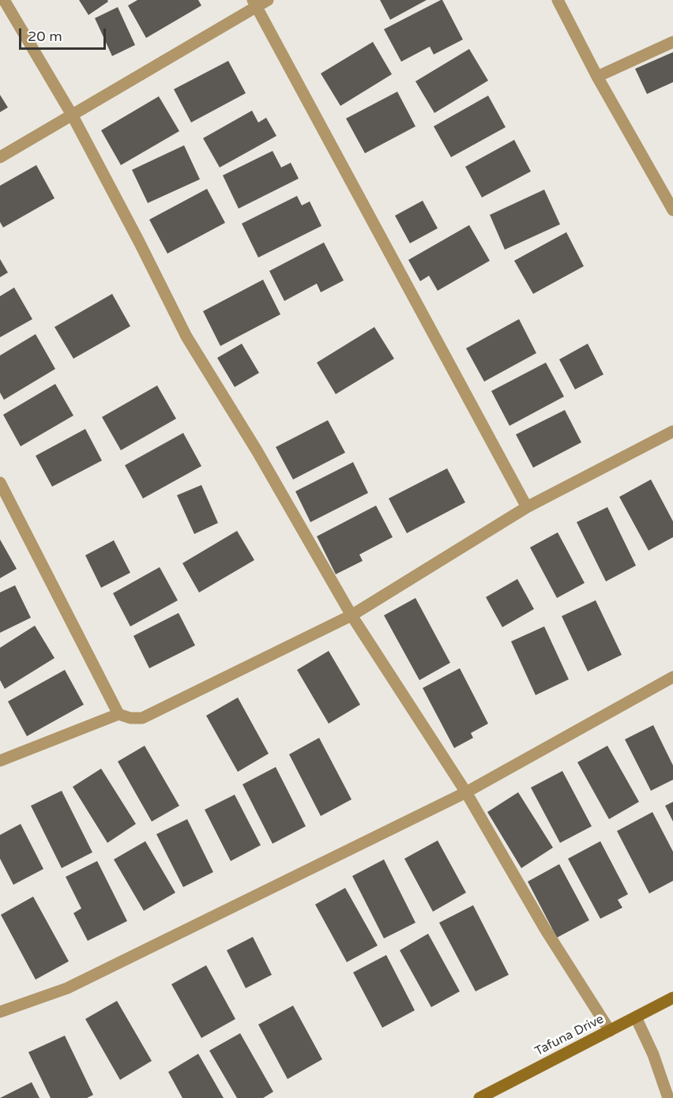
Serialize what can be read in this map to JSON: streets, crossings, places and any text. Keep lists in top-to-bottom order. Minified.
{"streets":{"main road":["Tafuna Drive"]},"scale_bar":"20 m"}
